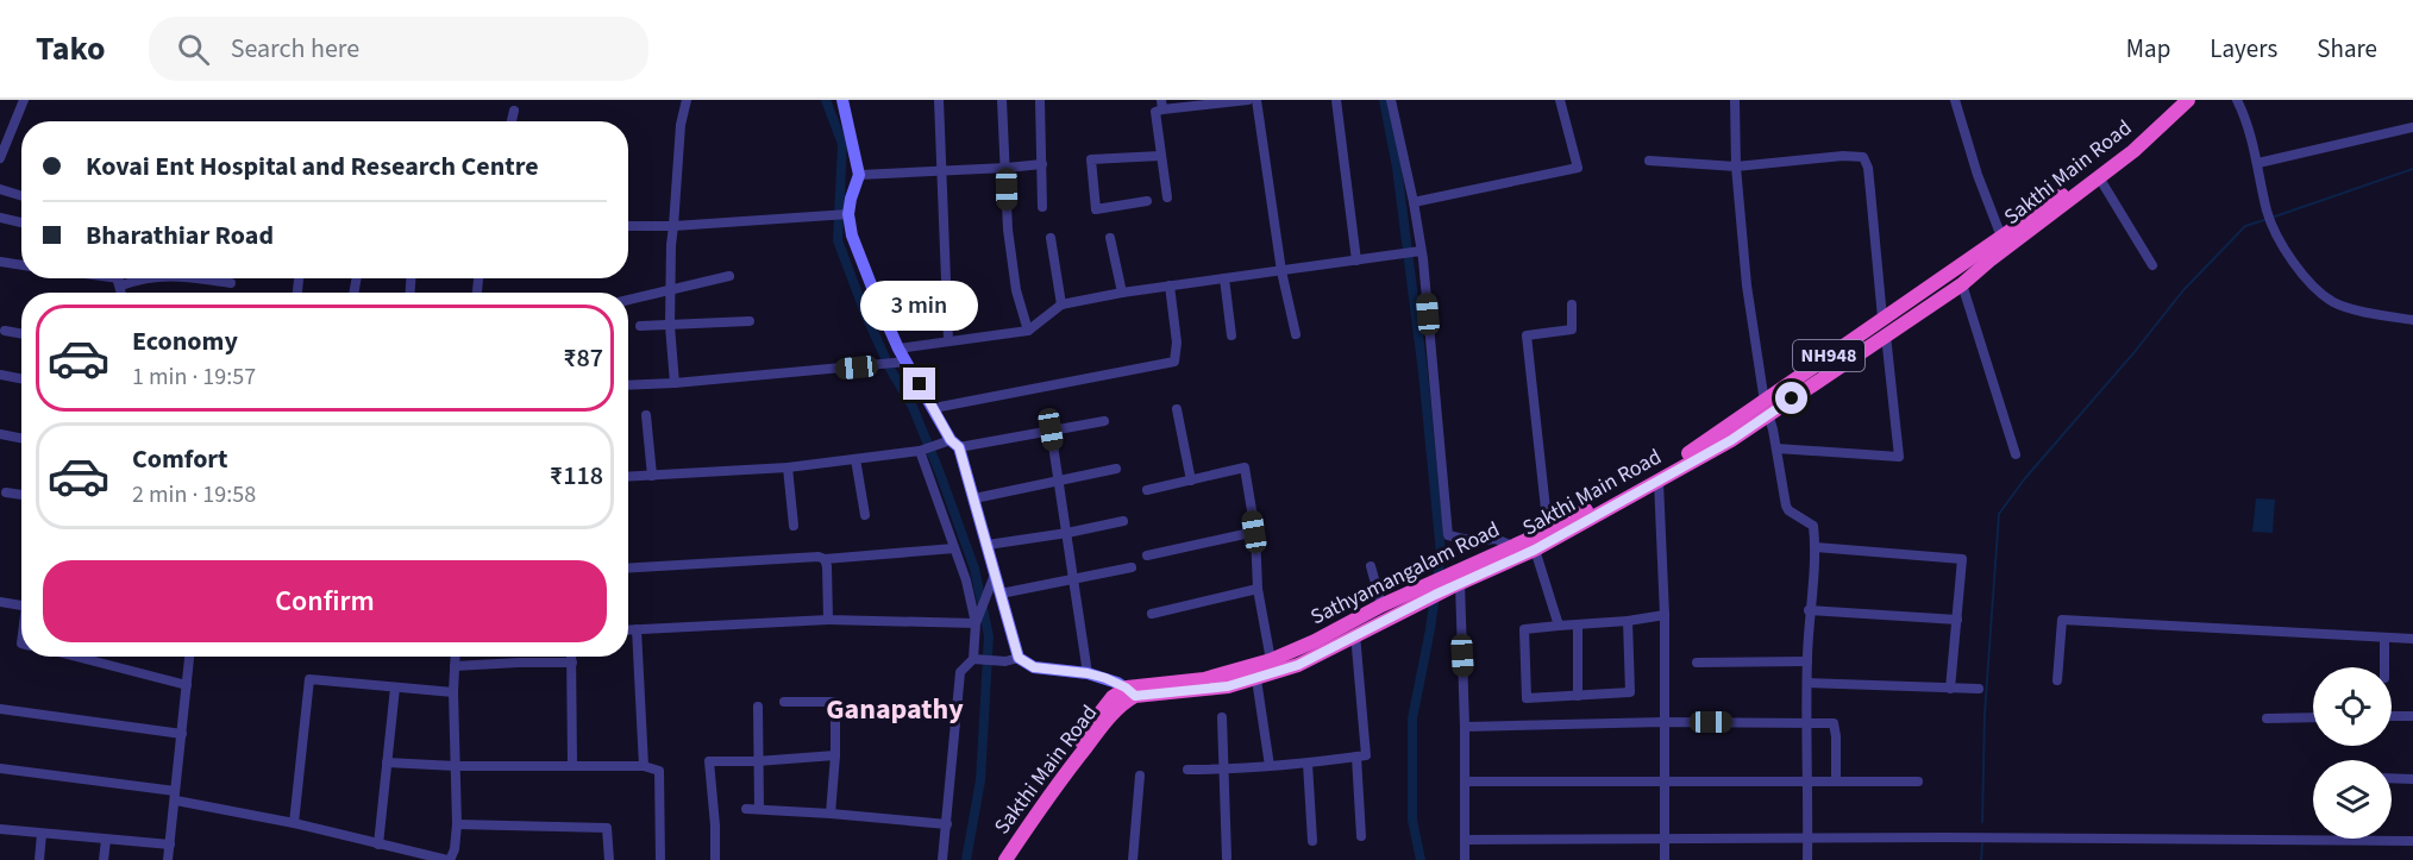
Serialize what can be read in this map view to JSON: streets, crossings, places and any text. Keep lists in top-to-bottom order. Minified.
{"streets":{"highway":["Sakthi Main Road","NH948","Sathyamangalam Road"]},"crossings":[["Sakthi Main Road","Sathyamangalam Road"]],"districts":["Ganapathy"],"page":{"header":"Tako","search":"Search here","nav":["Map","Layers","Share"],"banner":["Kovai Ent Hospital and Research Centre","Bharathiar Road"],"bubble":"3 min","list":[{"name":"Economy","note":"1 min · 19:57","value":"₹87"},{"name":"Comfort","note":"2 min · 19:58","value":"₹118"}],"buttons":"Confirm"}}
